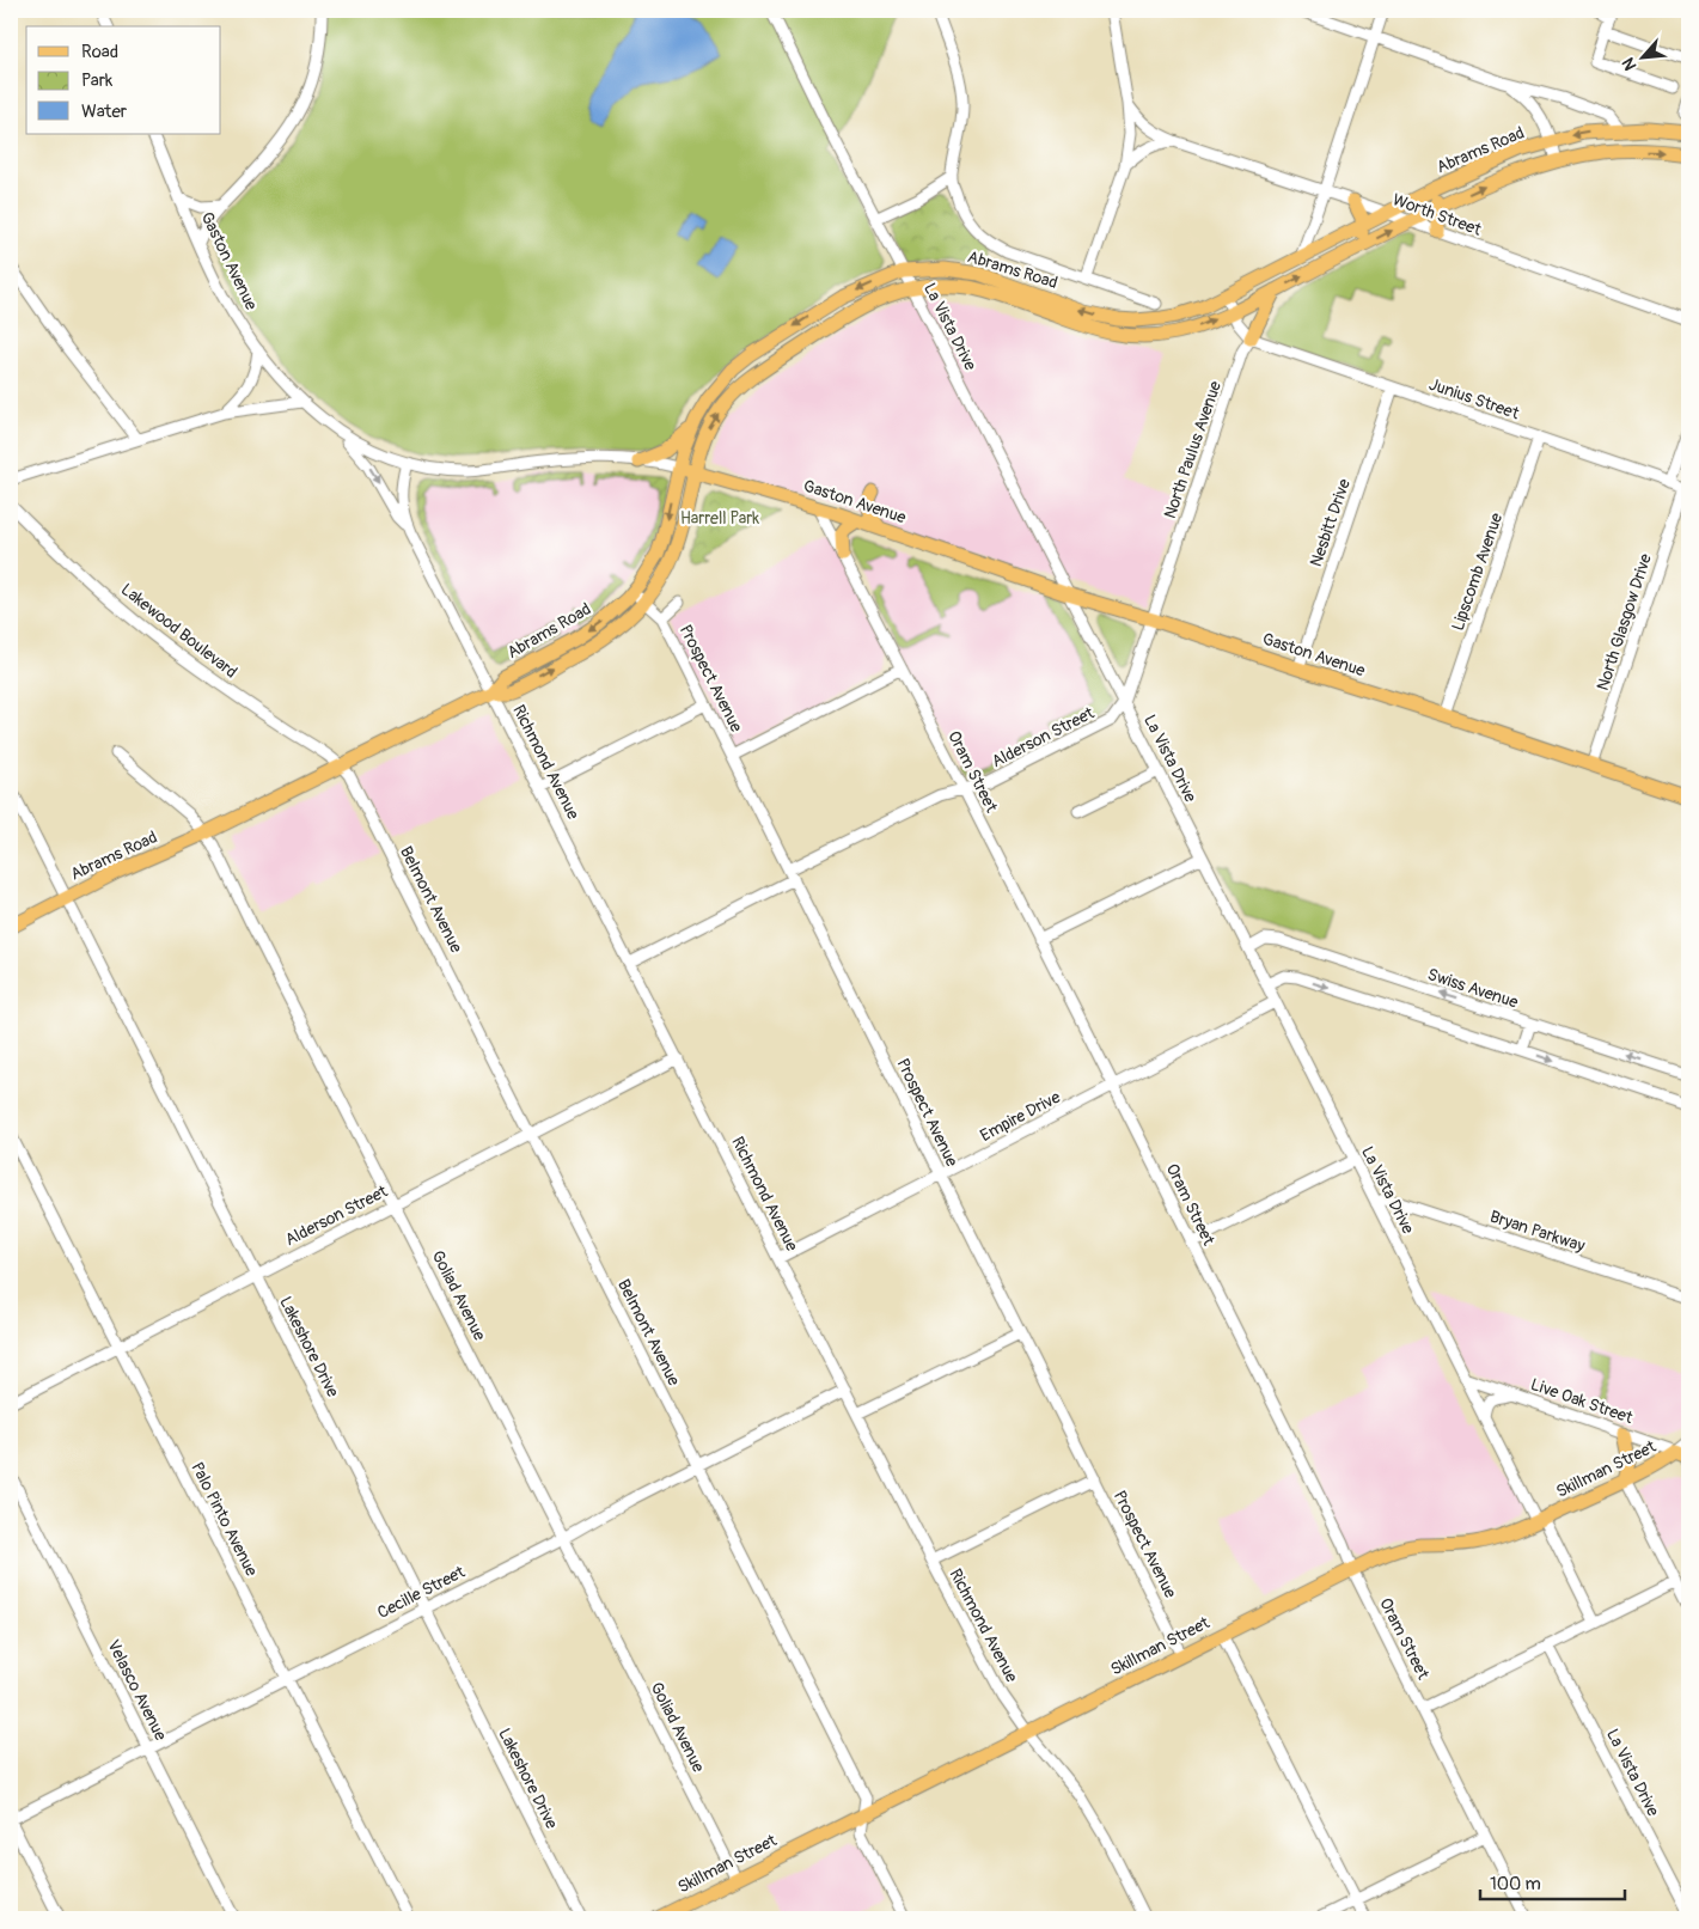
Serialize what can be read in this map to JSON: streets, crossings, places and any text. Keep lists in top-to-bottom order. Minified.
{"streets":{"main road":["Abrams Road","Gaston Avenue","Skillman Street"],"street":["Worth Street","La Vista Drive","Junius Street","North Paulus Avenue","Nesbitt Drive","Lipscomb Avenue","North Glasgow Drive","Lakewood Boulevard","Prospect Avenue","Alderson Street","Richmond Avenue","Oram Street","Belmont Avenue","Swiss Avenue","Empire Drive","Bryan Parkway","Goliad Avenue","Lakeshore Drive","Live Oak Street","Palo Pinto Avenue","Cecille Street","Velasco Avenue"]},"crossings":[["Abrams Road","Worth Street"],["Abrams Road","Gaston Avenue"],["Abrams Road","La Vista Drive"],["Abrams Road","Lakewood Boulevard"],["Abrams Road","Prospect Avenue"],["Abrams Road","Richmond Avenue"],["Abrams Road","Belmont Avenue"],["Abrams Road","Goliad Avenue"],["Abrams Road","Lakeshore Drive"],["Gaston Avenue","La Vista Drive"],["Gaston Avenue","North Paulus Avenue"],["Gaston Avenue","Nesbitt Drive"],["Gaston Avenue","Lipscomb Avenue"],["Gaston Avenue","North Glasgow Drive"],["Gaston Avenue","Alderson Street"],["Gaston Avenue","Richmond Avenue"],["Gaston Avenue","Oram Street"],["La Vista Drive","Alderson Street"],["La Vista Drive","Swiss Avenue"],["La Vista Drive","Empire Drive"],["La Vista Drive","Bryan Parkway"],["La Vista Drive","Live Oak Street"],["La Vista Drive","Skillman Street"],["Junius Street","North Paulus Avenue"],["Junius Street","Nesbitt Drive"],["Junius Street","Lipscomb Avenue"],["Junius Street","North Glasgow Drive"],["North Paulus Avenue","Alderson Street"],["Lakewood Boulevard","Belmont Avenue"],["Prospect Avenue","Alderson Street"],["Prospect Avenue","Empire Drive"],["Prospect Avenue","Skillman Street"],["Alderson Street","Richmond Avenue"],["Alderson Street","Oram Street"],["Alderson Street","Belmont Avenue"],["Alderson Street","Goliad Avenue"],["Alderson Street","Lakeshore Drive"],["Alderson Street","Palo Pinto Avenue"],["Richmond Avenue","Empire Drive"],["Richmond Avenue","Skillman Street"],["Richmond Avenue","Cecille Street"],["Oram Street","Empire Drive"],["Oram Street","Skillman Street"],["Belmont Avenue","Skillman Street"],["Belmont Avenue","Cecille Street"],["Goliad Avenue","Skillman Street"],["Goliad Avenue","Cecille Street"],["Lakeshore Drive","Cecille Street"],["Live Oak Street","Skillman Street"],["Palo Pinto Avenue","Cecille Street"],["Cecille Street","Velasco Avenue"]],"parks":["Harrell Park"],"legend":["Road","Park","Water"],"scale_bar":"100 m","north":"bottom left"}
